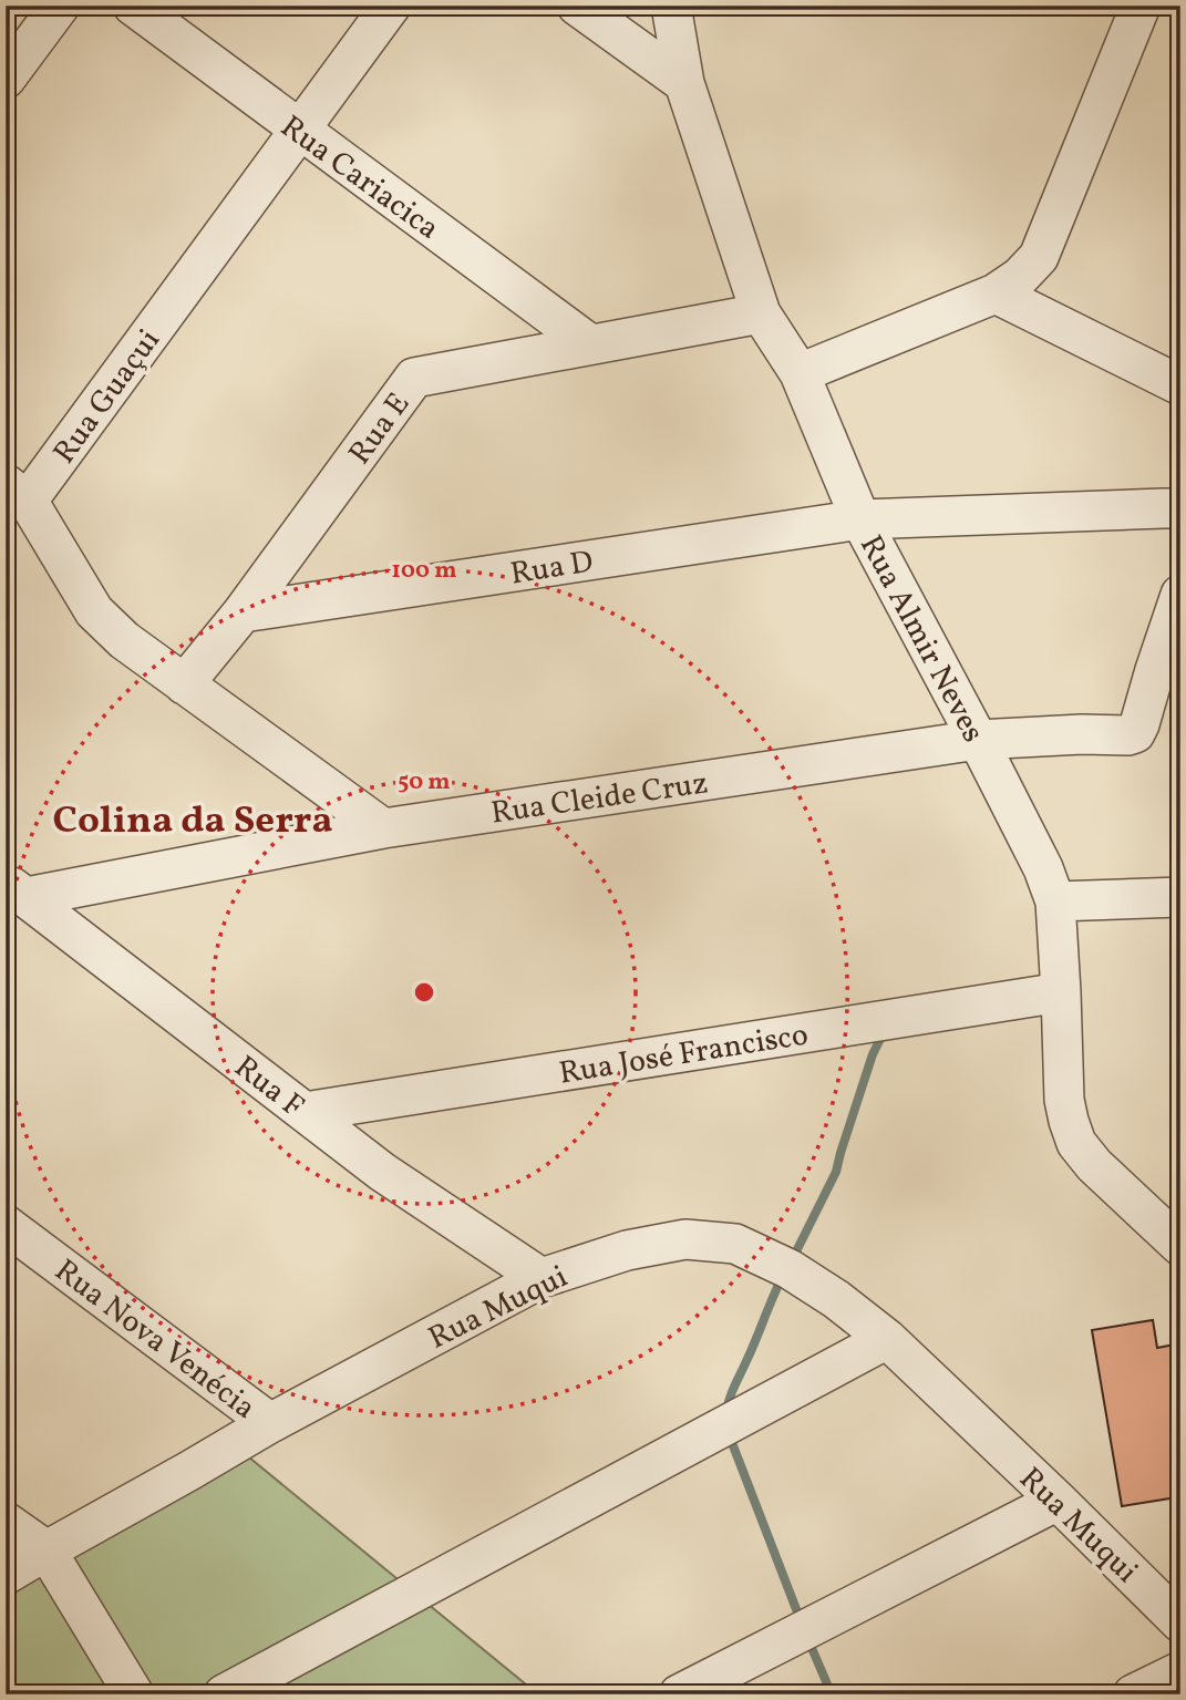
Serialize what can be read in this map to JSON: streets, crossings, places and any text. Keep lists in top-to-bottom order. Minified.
{"streets":{"street":["Rua Cariacica","Rua Guaçui","Rua E","Rua D","Rua Almir Neves","Rua Cleide Cruz","Rua José Francisco","Rua F","Rua Muqui","Rua Nova Venécia"]},"crossings":[["Rua Cariacica","Rua Guaçui"],["Rua Cariacica","Rua E"],["Rua Guaçui","Rua E"],["Rua Guaçui","Rua Cleide Cruz"],["Rua E","Rua D"],["Rua E","Rua Almir Neves"],["Rua D","Rua Almir Neves"],["Rua Almir Neves","Rua Cleide Cruz"],["Rua Almir Neves","Rua José Francisco"],["Rua Cleide Cruz","Rua F"],["Rua José Francisco","Rua F"],["Rua F","Rua Muqui"],["Rua Muqui","Rua Nova Venécia"]],"districts":["Colina da Serra"],"rings":["100 m","50 m"]}
